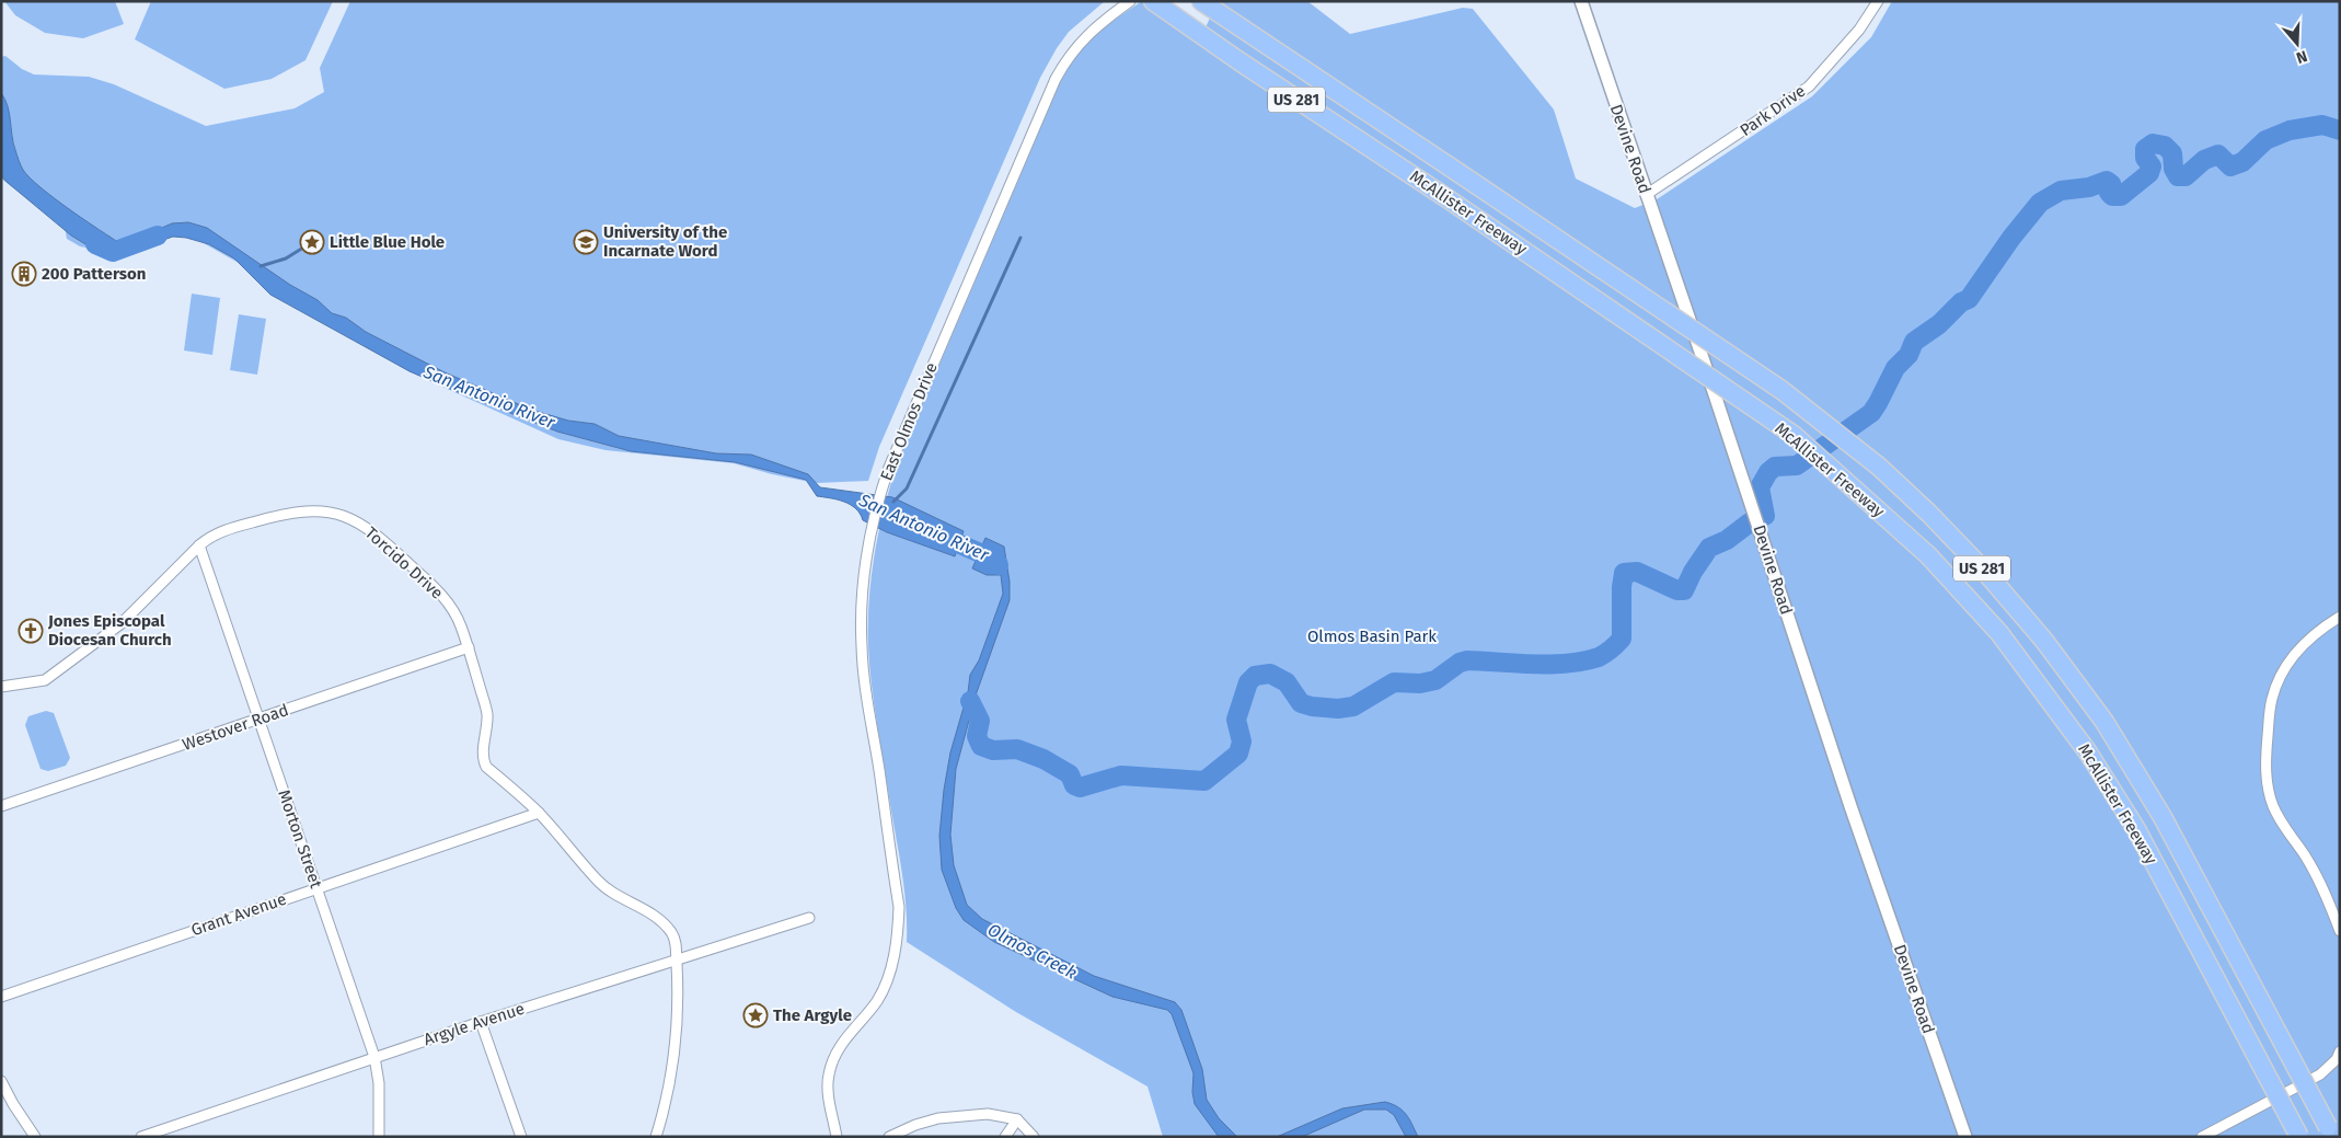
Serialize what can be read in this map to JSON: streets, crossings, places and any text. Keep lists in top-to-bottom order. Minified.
{"streets":{"highway":["US 281","McAllister Freeway"],"street":["Park Drive","Devine Road","East Olmos Drive","Torcido Drive","Westover Road","Morton Street","Grant Avenue","Argyle Avenue"]},"crossings":[["Park Drive","Devine Road"],["Torcido Drive","Westover Road"],["Torcido Drive","Morton Street"],["Torcido Drive","Grant Avenue"],["Torcido Drive","Argyle Avenue"],["Westover Road","Morton Street"],["Morton Street","Grant Avenue"],["Morton Street","Argyle Avenue"]],"water":["San Antonio River","Olmos Creek"],"parks":["Olmos Basin Park"],"places":{"place":["Little Blue Hole","The Argyle"],"school or university":["University of the Incarnate Word"],"building":["200 Patterson"],"church":["Jones Episcopal Diocesan Church"]},"north":"bottom"}
